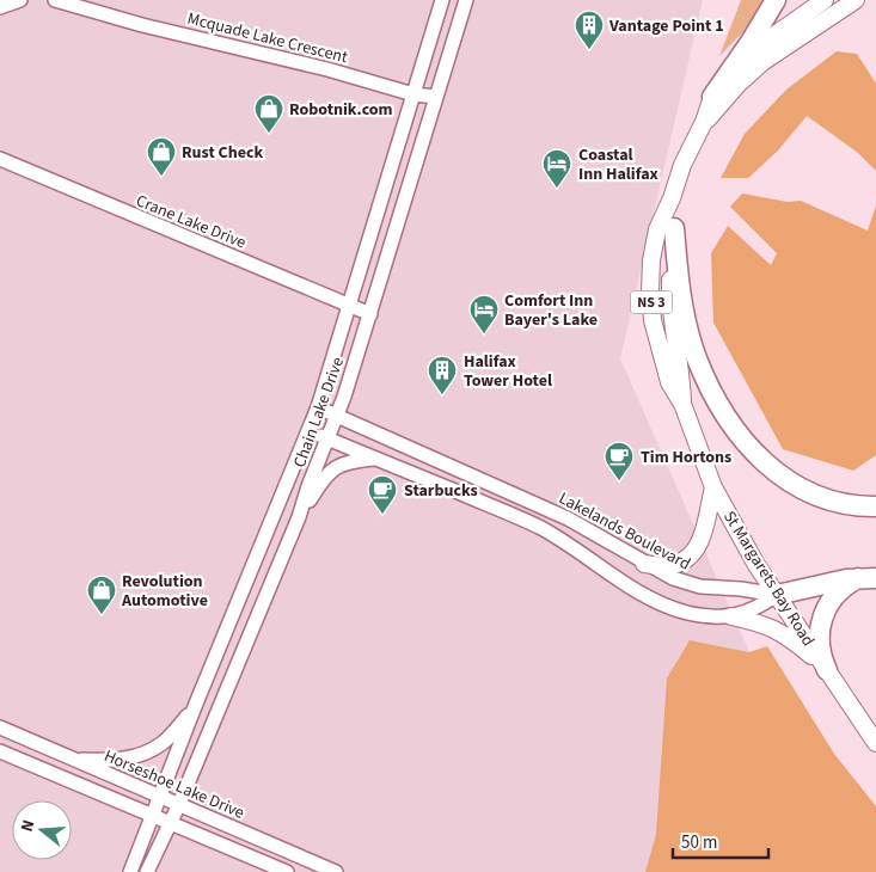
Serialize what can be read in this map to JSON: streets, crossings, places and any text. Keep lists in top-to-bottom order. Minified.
{"streets":{"main road":["NS 3","St Margarets Bay Road"],"street":["Mcquade Lake Crescent","Crane Lake Drive","Chain Lake Drive","Lakelands Boulevard","Horseshoe Lake Drive"]},"crossings":[["Mcquade Lake Crescent","Chain Lake Drive"],["Crane Lake Drive","Chain Lake Drive"],["Chain Lake Drive","Lakelands Boulevard"],["Chain Lake Drive","Horseshoe Lake Drive"],["Lakelands Boulevard","St Margarets Bay Road"]],"places":{"building":["Vantage Point 1","Halifax Tower Hotel"],"shop":["Robotnik.com","Rust Check","Revolution Automotive"],"hotel":["Coastal Inn Halifax","Comfort Inn Bayer's Lake"],"cafe":["Tim Hortons","Starbucks"]},"scale_bar":"50 m","north":"left"}
